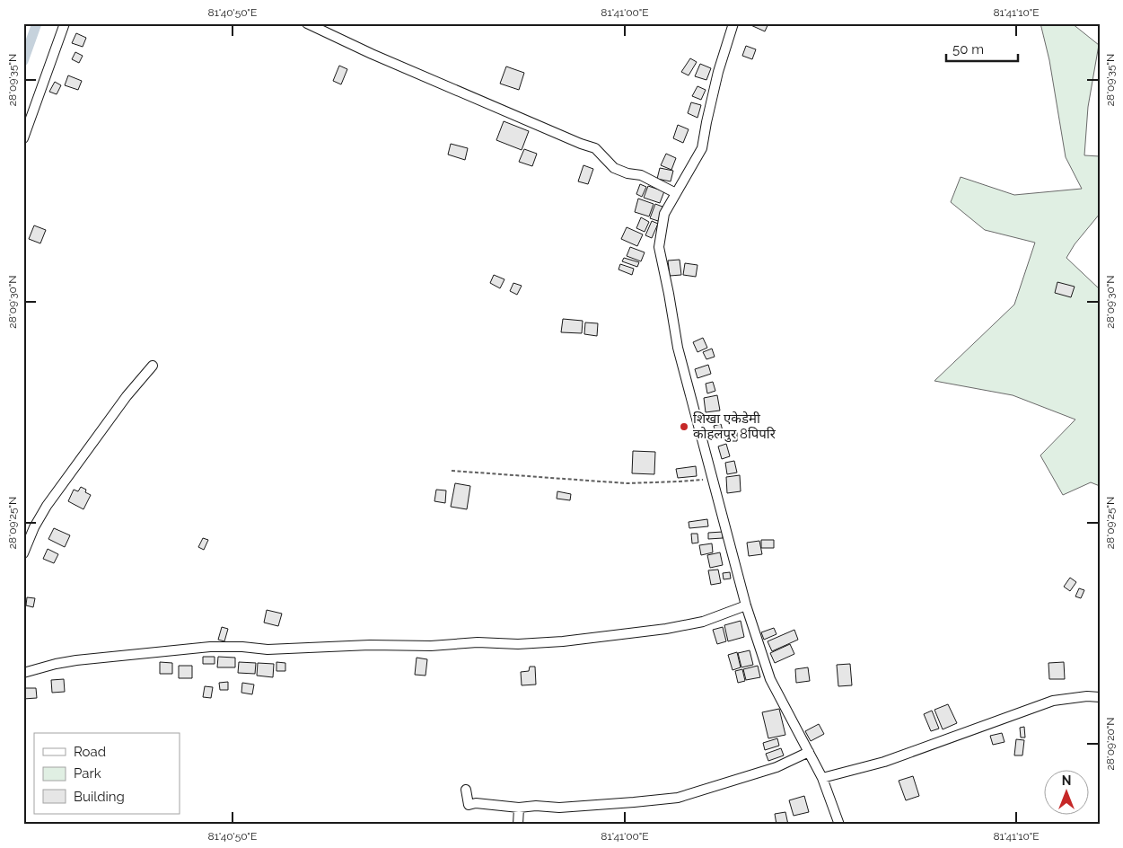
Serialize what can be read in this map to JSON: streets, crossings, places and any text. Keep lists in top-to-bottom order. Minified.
{"places":["शिखा एकेडेमी कोहलपुर 8पिपरि"],"legend":["Road","Park","Building"],"scale_bar":"50 m","north":"top","coordinates":["81°40'50\"E","81°41'00\"E","81°41'10\"E","28°09'35\"N","28°09'30\"N","28°09'25\"N","28°09'20\"N"]}
